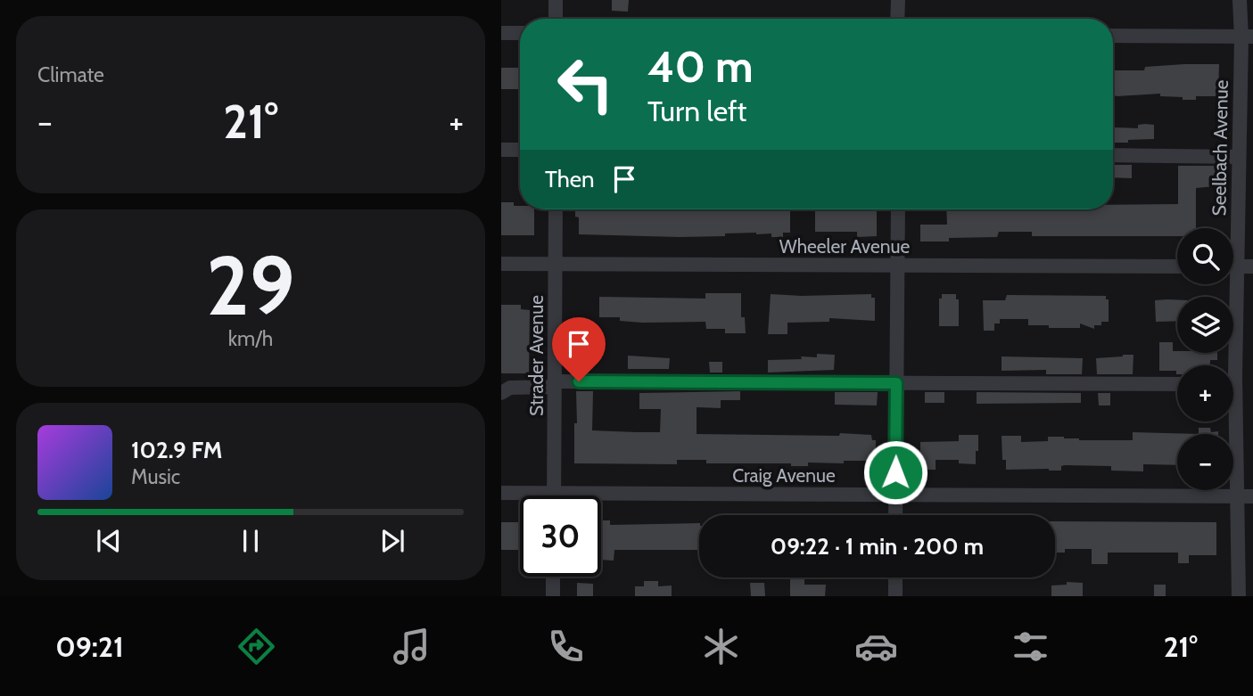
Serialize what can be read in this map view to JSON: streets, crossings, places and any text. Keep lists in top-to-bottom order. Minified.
{"streets":{"street":["Seelbach Avenue","Wheeler Avenue","Strader Avenue","Craig Avenue"]},"crossings":[["Seelbach Avenue","Craig Avenue"],["Wheeler Avenue","Strader Avenue"],["Strader Avenue","Craig Avenue"]],"page":{"tile":["Climate",["29","km/h"]],"turn":["40 m","Turn left"],"heat":["−","21°","+"],"then":"Then","map_buttons":["+","−"],"song":["102.9 FM","Music"],"limit":"30","trip":"09:22 · 1 min · 200 m","tabs":["09:21","21°"]}}
